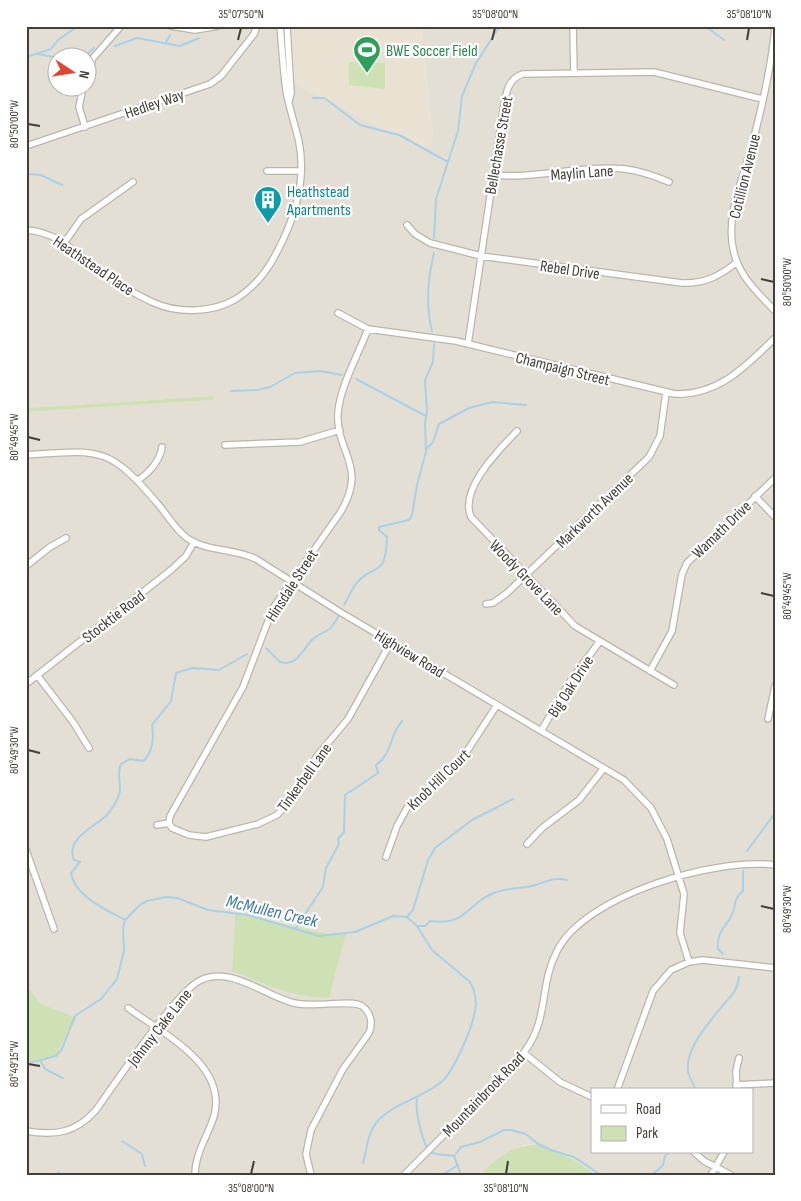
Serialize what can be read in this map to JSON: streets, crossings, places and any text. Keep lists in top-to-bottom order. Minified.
{"streets":{"street":["Hedley Way","Bellechasse Street","Maylin Lane","Cotillion Avenue","Heathstead Place","Rebel Drive","Champaign Street","Markworth Avenue","Wamath Drive","Woody Grove Lane","Hinsdale Street","Stocktie Road","Highview Road","Big Oak Drive","Tinkerbell Lane","Knob Hill Court","Johnny Cake Lane","Mountainbrook Road"]},"crossings":[["Bellechasse Street","Maylin Lane"],["Bellechasse Street","Cotillion Avenue"],["Bellechasse Street","Rebel Drive"],["Bellechasse Street","Champaign Street"],["Cotillion Avenue","Rebel Drive"],["Champaign Street","Markworth Avenue"],["Champaign Street","Hinsdale Street"],["Markworth Avenue","Woody Grove Lane"],["Wamath Drive","Woody Grove Lane"],["Woody Grove Lane","Big Oak Drive"],["Hinsdale Street","Highview Road"],["Hinsdale Street","Tinkerbell Lane"],["Stocktie Road","Highview Road"],["Highview Road","Big Oak Drive"],["Highview Road","Tinkerbell Lane"],["Highview Road","Knob Hill Court"],["Highview Road","Mountainbrook Road"]],"water":["McMullen Creek"],"places":{"sports":["BWE Soccer Field"],"building":["Heathstead Apartments"]},"legend":["Road","Park"],"north":"right","coordinates":["35°07'50\"N","35°08'00\"N","35°08'10\"N","80°50'00\"W","80°49'45\"W","80°49'30\"W","80°49'15\"W"]}
